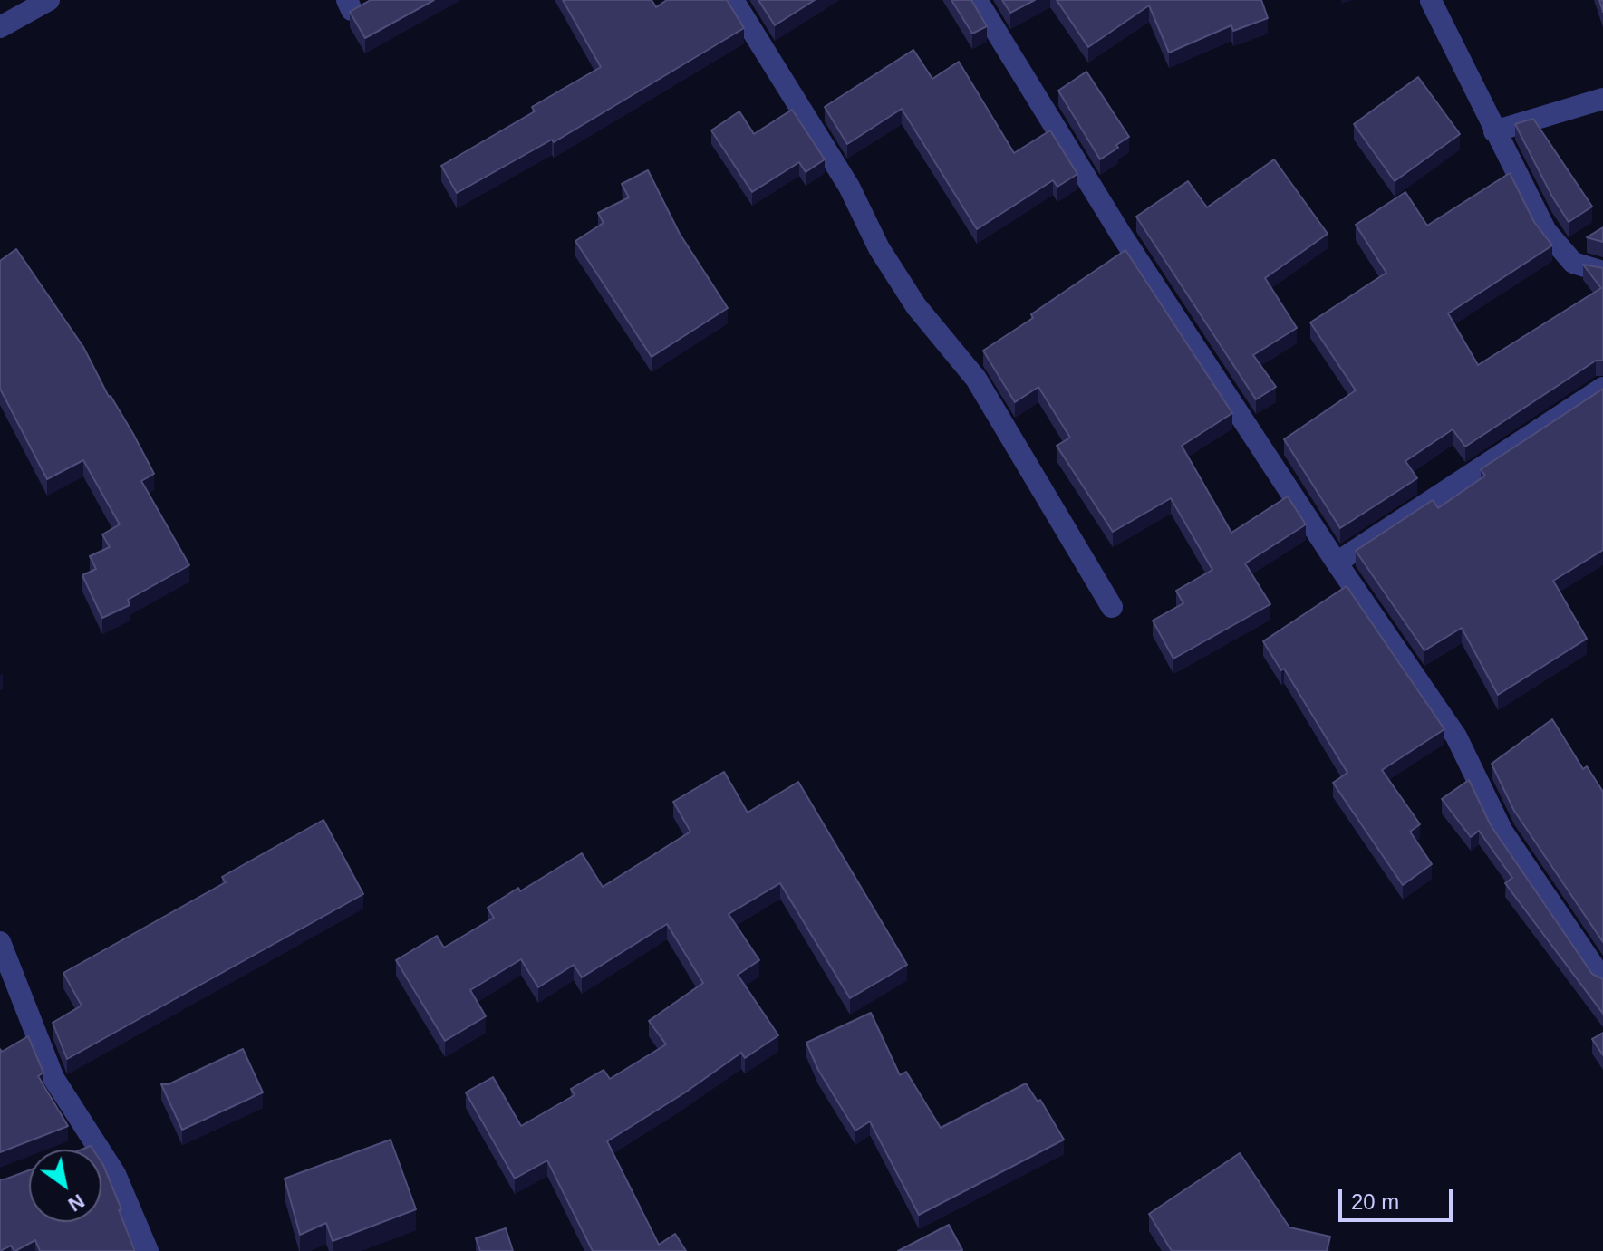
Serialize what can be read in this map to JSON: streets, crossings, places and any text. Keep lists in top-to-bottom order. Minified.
{"scale_bar":"20 m","north":"bottom right"}
